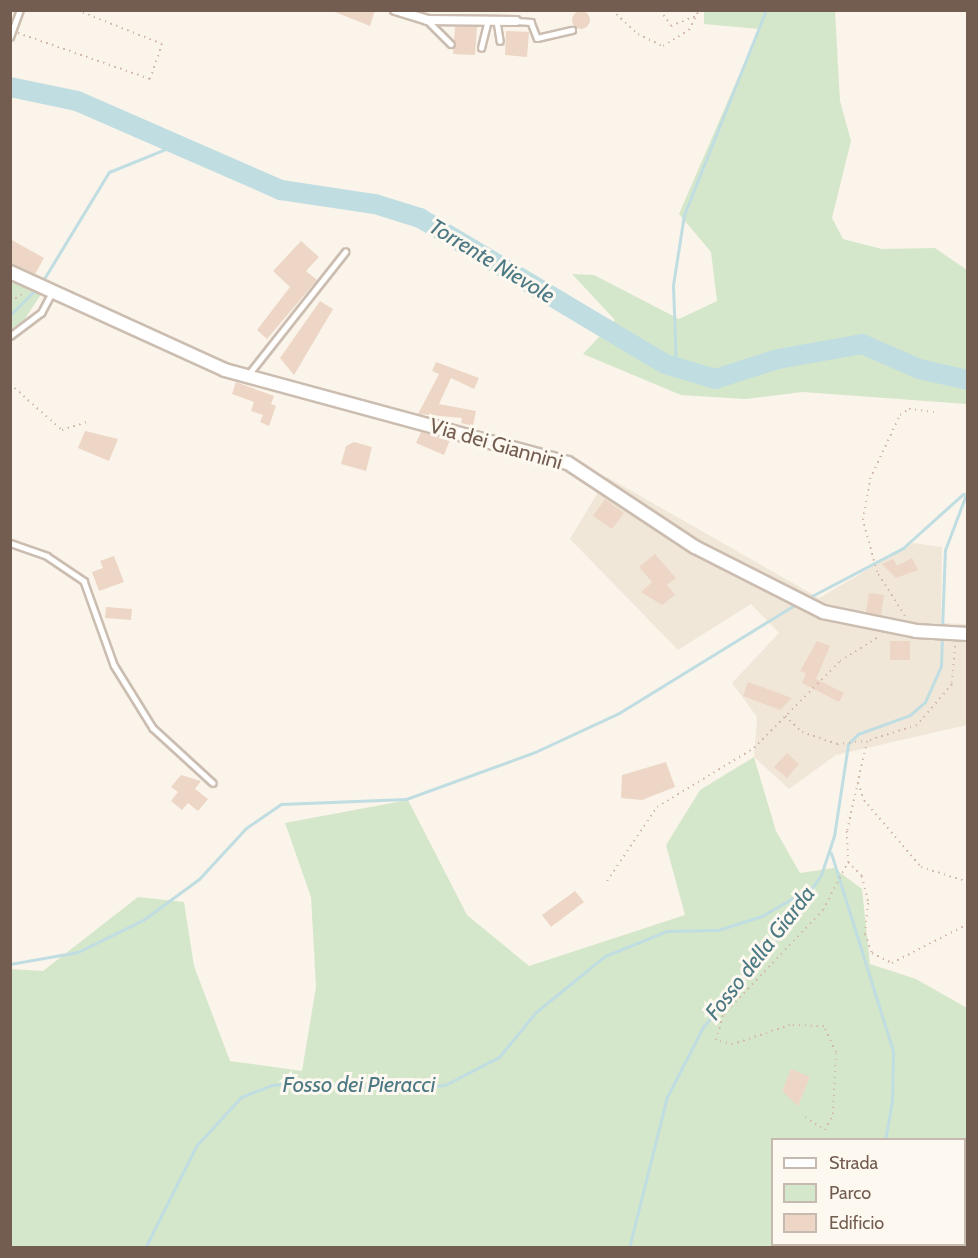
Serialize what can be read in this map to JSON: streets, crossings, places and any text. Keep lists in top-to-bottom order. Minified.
{"streets":{"street":["Via dei Giannini"]},"water":["Torrente Nievole","Fosso della Giarda","Fosso dei Pieracci"],"legend":["Strada","Parco","Edificio"]}
